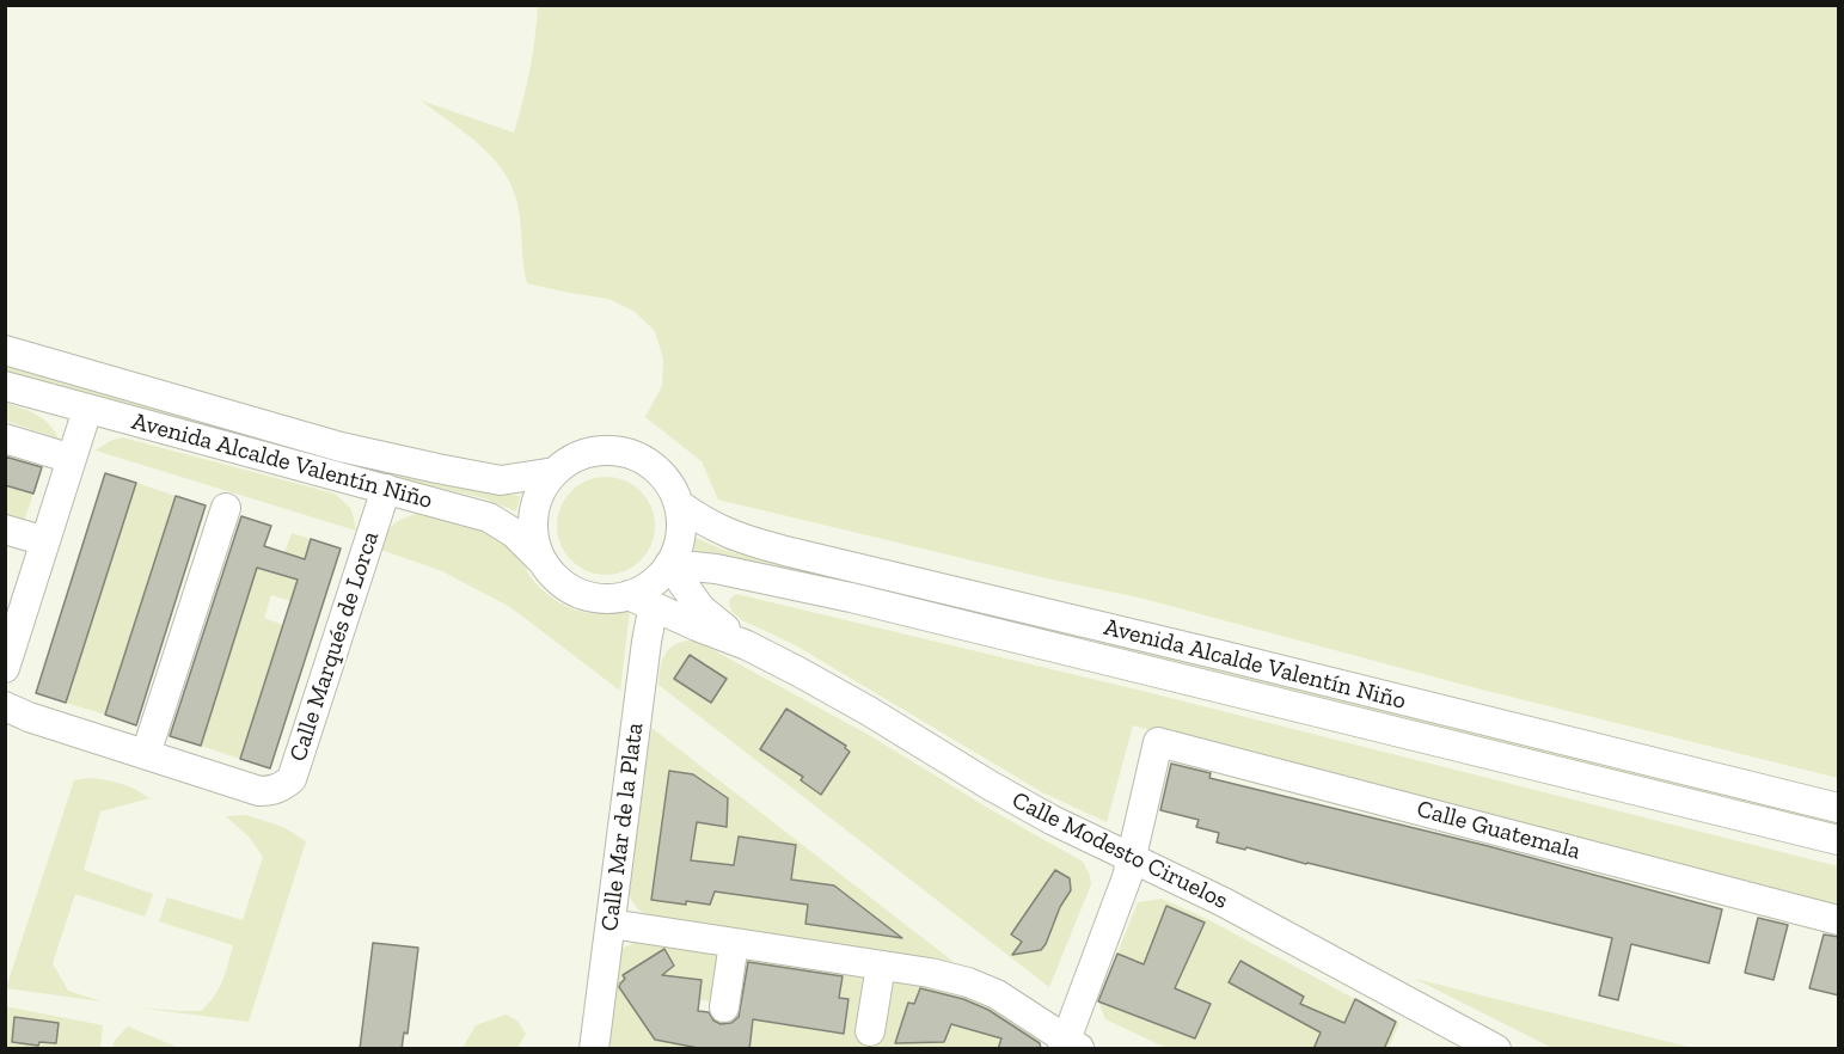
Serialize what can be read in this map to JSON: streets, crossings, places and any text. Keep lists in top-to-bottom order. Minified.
{"streets":{"street":["Avenida Alcalde Valentín Niño","Calle Marqués de Lorca","Calle Mar de la Plata","Calle Guatemala","Calle Modesto Ciruelos"]},"crossings":[["Avenida Alcalde Valentín Niño","Calle Marqués de Lorca"],["Avenida Alcalde Valentín Niño","Calle Modesto Ciruelos"],["Calle Mar de la Plata","Calle Modesto Ciruelos"],["Calle Guatemala","Calle Modesto Ciruelos"]]}
